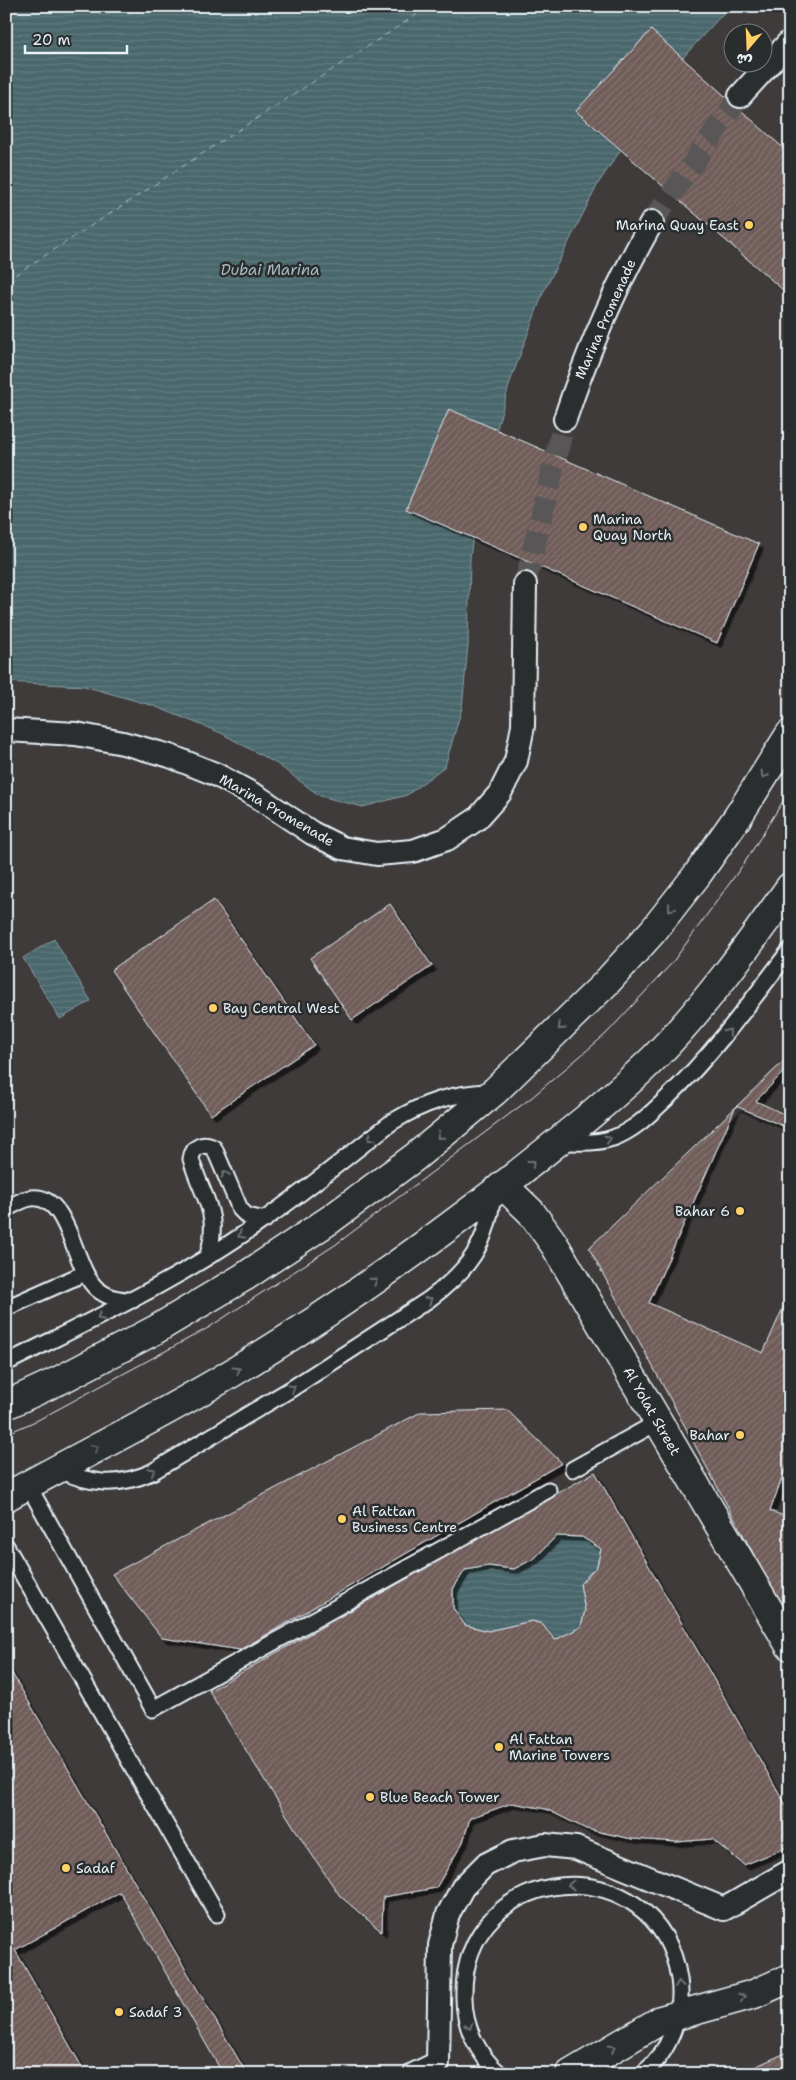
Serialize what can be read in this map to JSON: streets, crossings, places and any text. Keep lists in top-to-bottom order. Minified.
{"streets":{"main road":["Al Yolat Street"],"street":["Marina Promenade"]},"water":["Dubai Marina"],"places":["Marina Quay East","Marina Quay North","Bay Central West","Bahar 6","Bahar","Al Fattan Business Centre","Al Fattan Marine Towers","Blue Beach Tower","Sadaf","Sadaf 3"],"scale_bar":"20 m","north":"bottom"}
